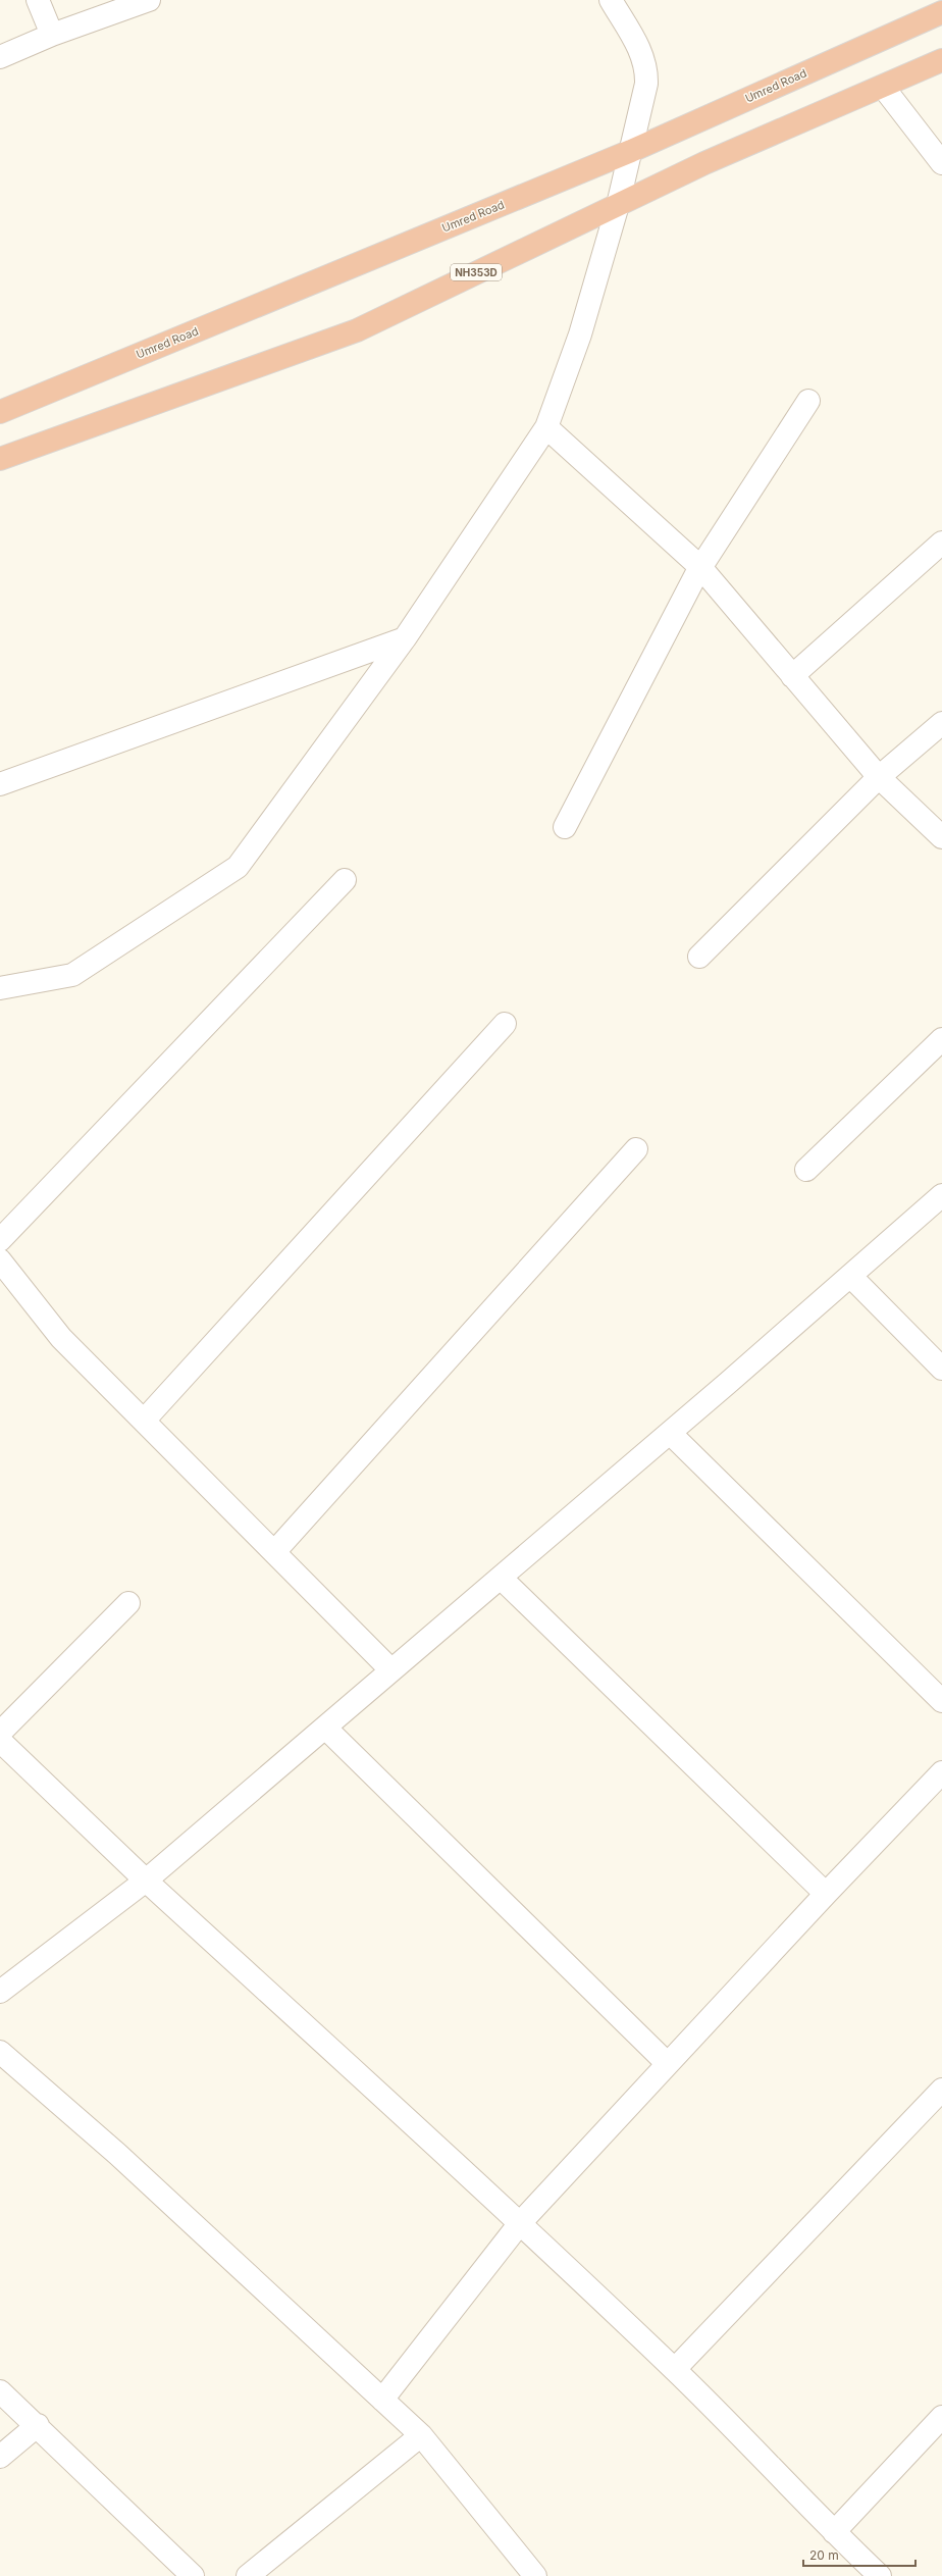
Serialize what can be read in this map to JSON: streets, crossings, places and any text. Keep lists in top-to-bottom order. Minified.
{"streets":{"highway":["Umred Road","NH353D"]},"scale_bar":"20 m"}
